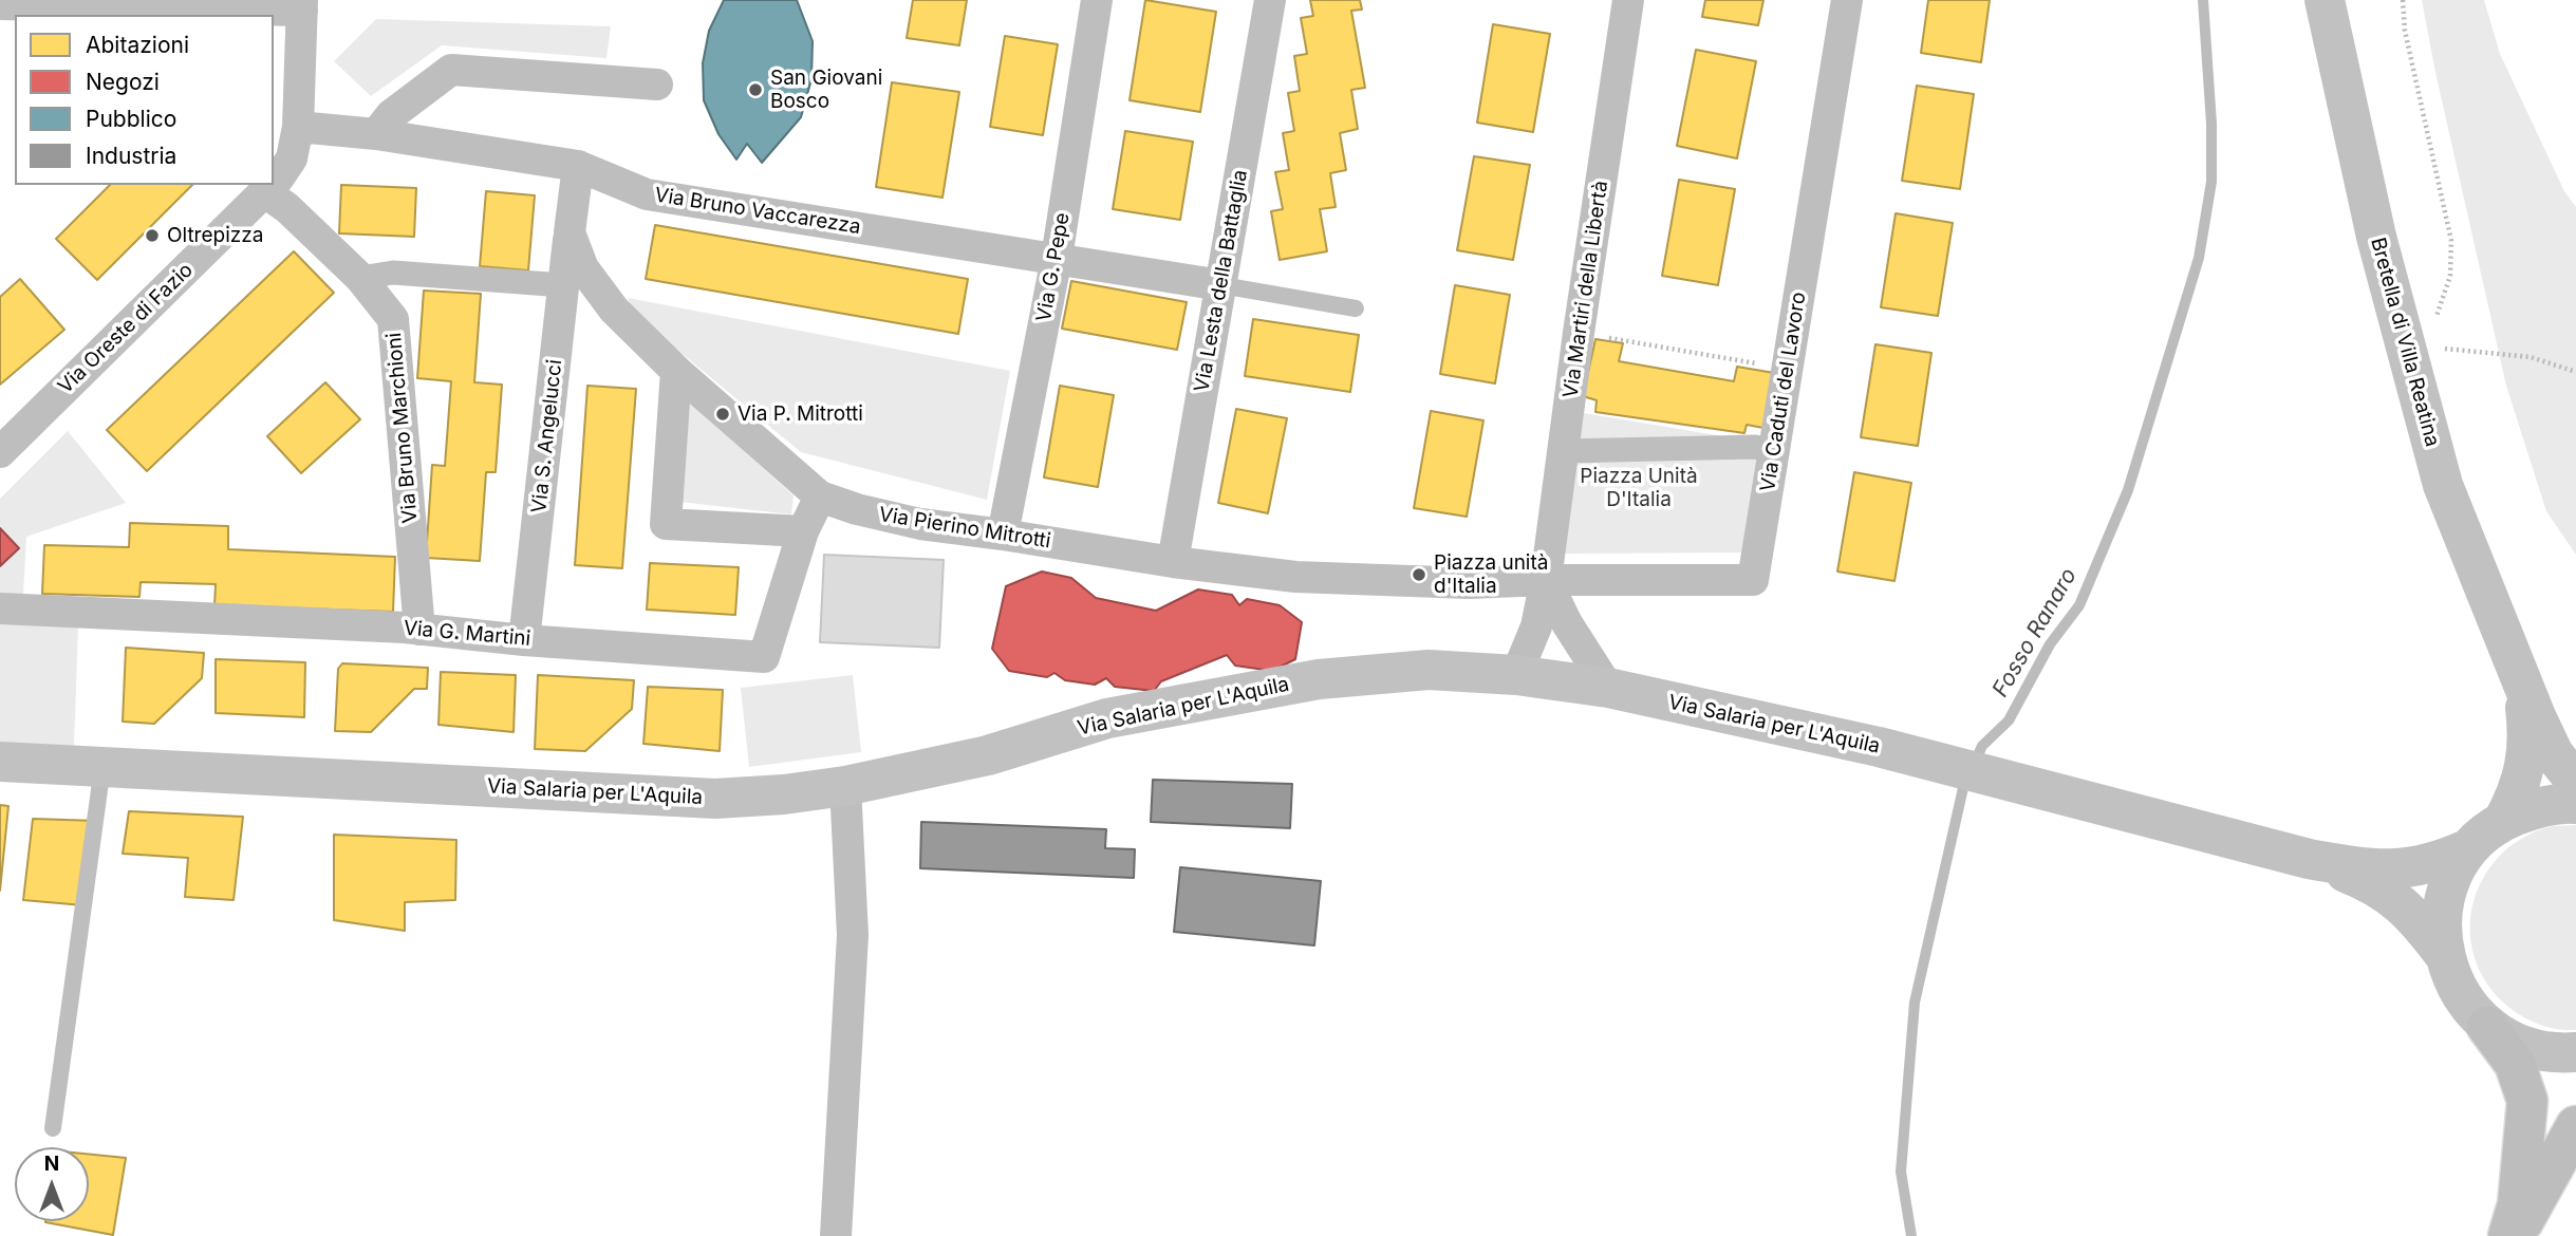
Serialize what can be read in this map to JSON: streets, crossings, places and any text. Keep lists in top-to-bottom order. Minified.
{"streets":{"main road":["Bretella di Villa Reatina","Via Salaria per L'Aquila"],"street":["Via Bruno Vaccarezza","Via G. Pepe","Via Lesta della Battaglia","Via Martiri della Libertà","Via Oreste di Fazio","Via Caduti del Lavoro","Via Bruno Marchioni","Via S. Angelucci","Via Pierino Mitrotti","Via G. Martini"]},"crossings":[["Via Bruno Vaccarezza","Via G. Pepe"],["Via Bruno Vaccarezza","Via Lesta della Battaglia"],["Via Bruno Vaccarezza","Via Oreste di Fazio"],["Via Bruno Vaccarezza","Via Pierino Mitrotti"],["Via G. Pepe","Via Pierino Mitrotti"],["Via Lesta della Battaglia","Via Pierino Mitrotti"],["Via Martiri della Libertà","Via Caduti del Lavoro"],["Via Martiri della Libertà","Via Pierino Mitrotti"],["Via Oreste di Fazio","Via Bruno Marchioni"],["Via Caduti del Lavoro","Via Pierino Mitrotti"],["Via Bruno Marchioni","Via G. Martini"],["Via S. Angelucci","Via Pierino Mitrotti"],["Via S. Angelucci","Via G. Martini"],["Via Pierino Mitrotti","Via G. Martini"]],"water":["Fosso Ranaro"],"parks":["Piazza Unità D'Italia"],"places":["San Giovani Bosco","Oltrepizza","Via P. Mitrotti","Piazza unità d'Italia"],"legend":["Abitazioni","Negozi","Pubblico","Industria"],"north":"top"}
